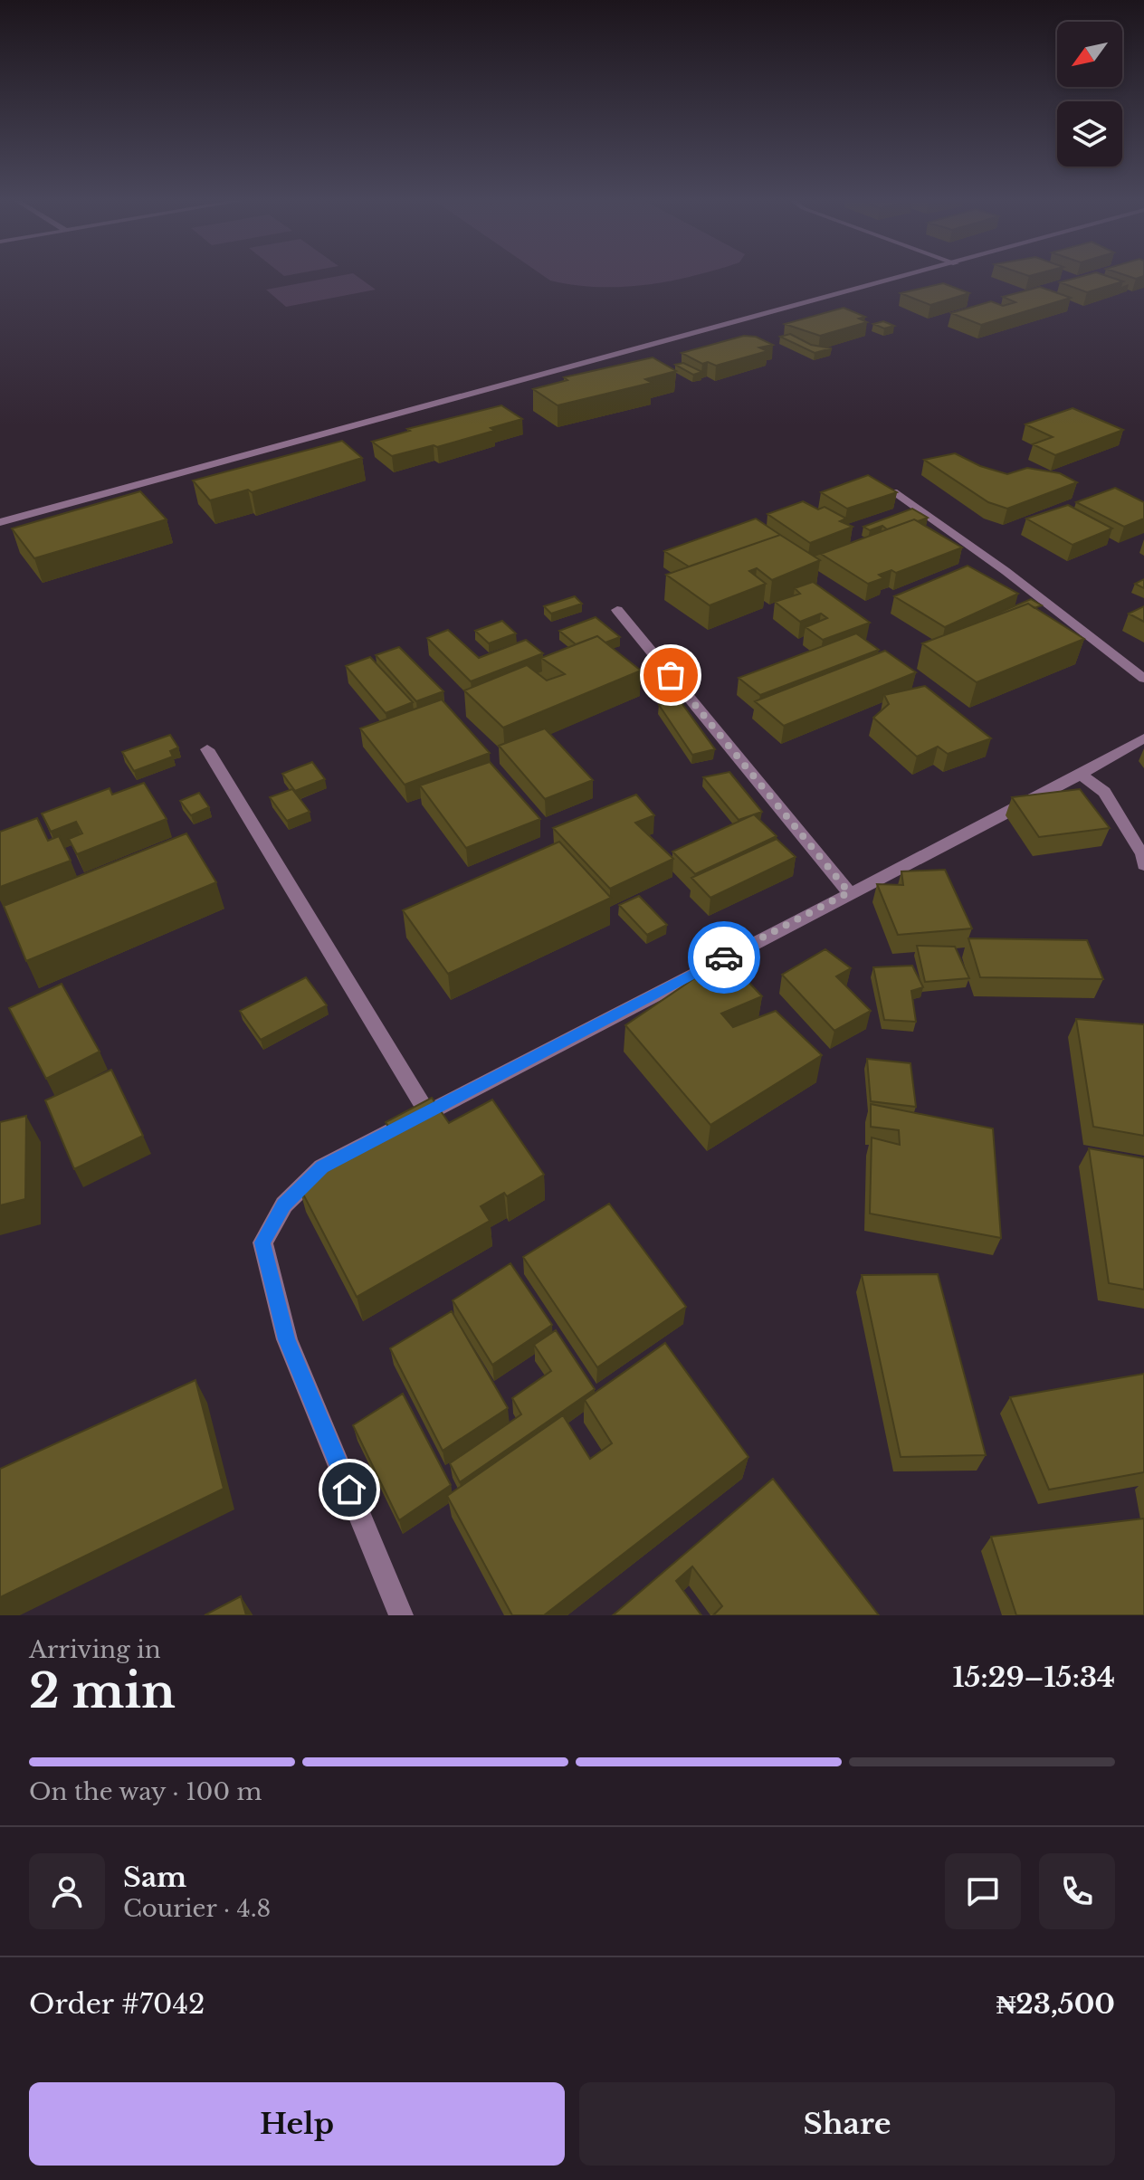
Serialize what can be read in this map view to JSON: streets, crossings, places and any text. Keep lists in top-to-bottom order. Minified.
{"north":"bottom left","page":{"heading":["2 min","Arriving in","15:29–15:34"],"panel":["Sam","Courier · 4.8","Order #7042","₦23,500"],"bar":"On the way · 100 m","buttons":["Help","Share"]}}
